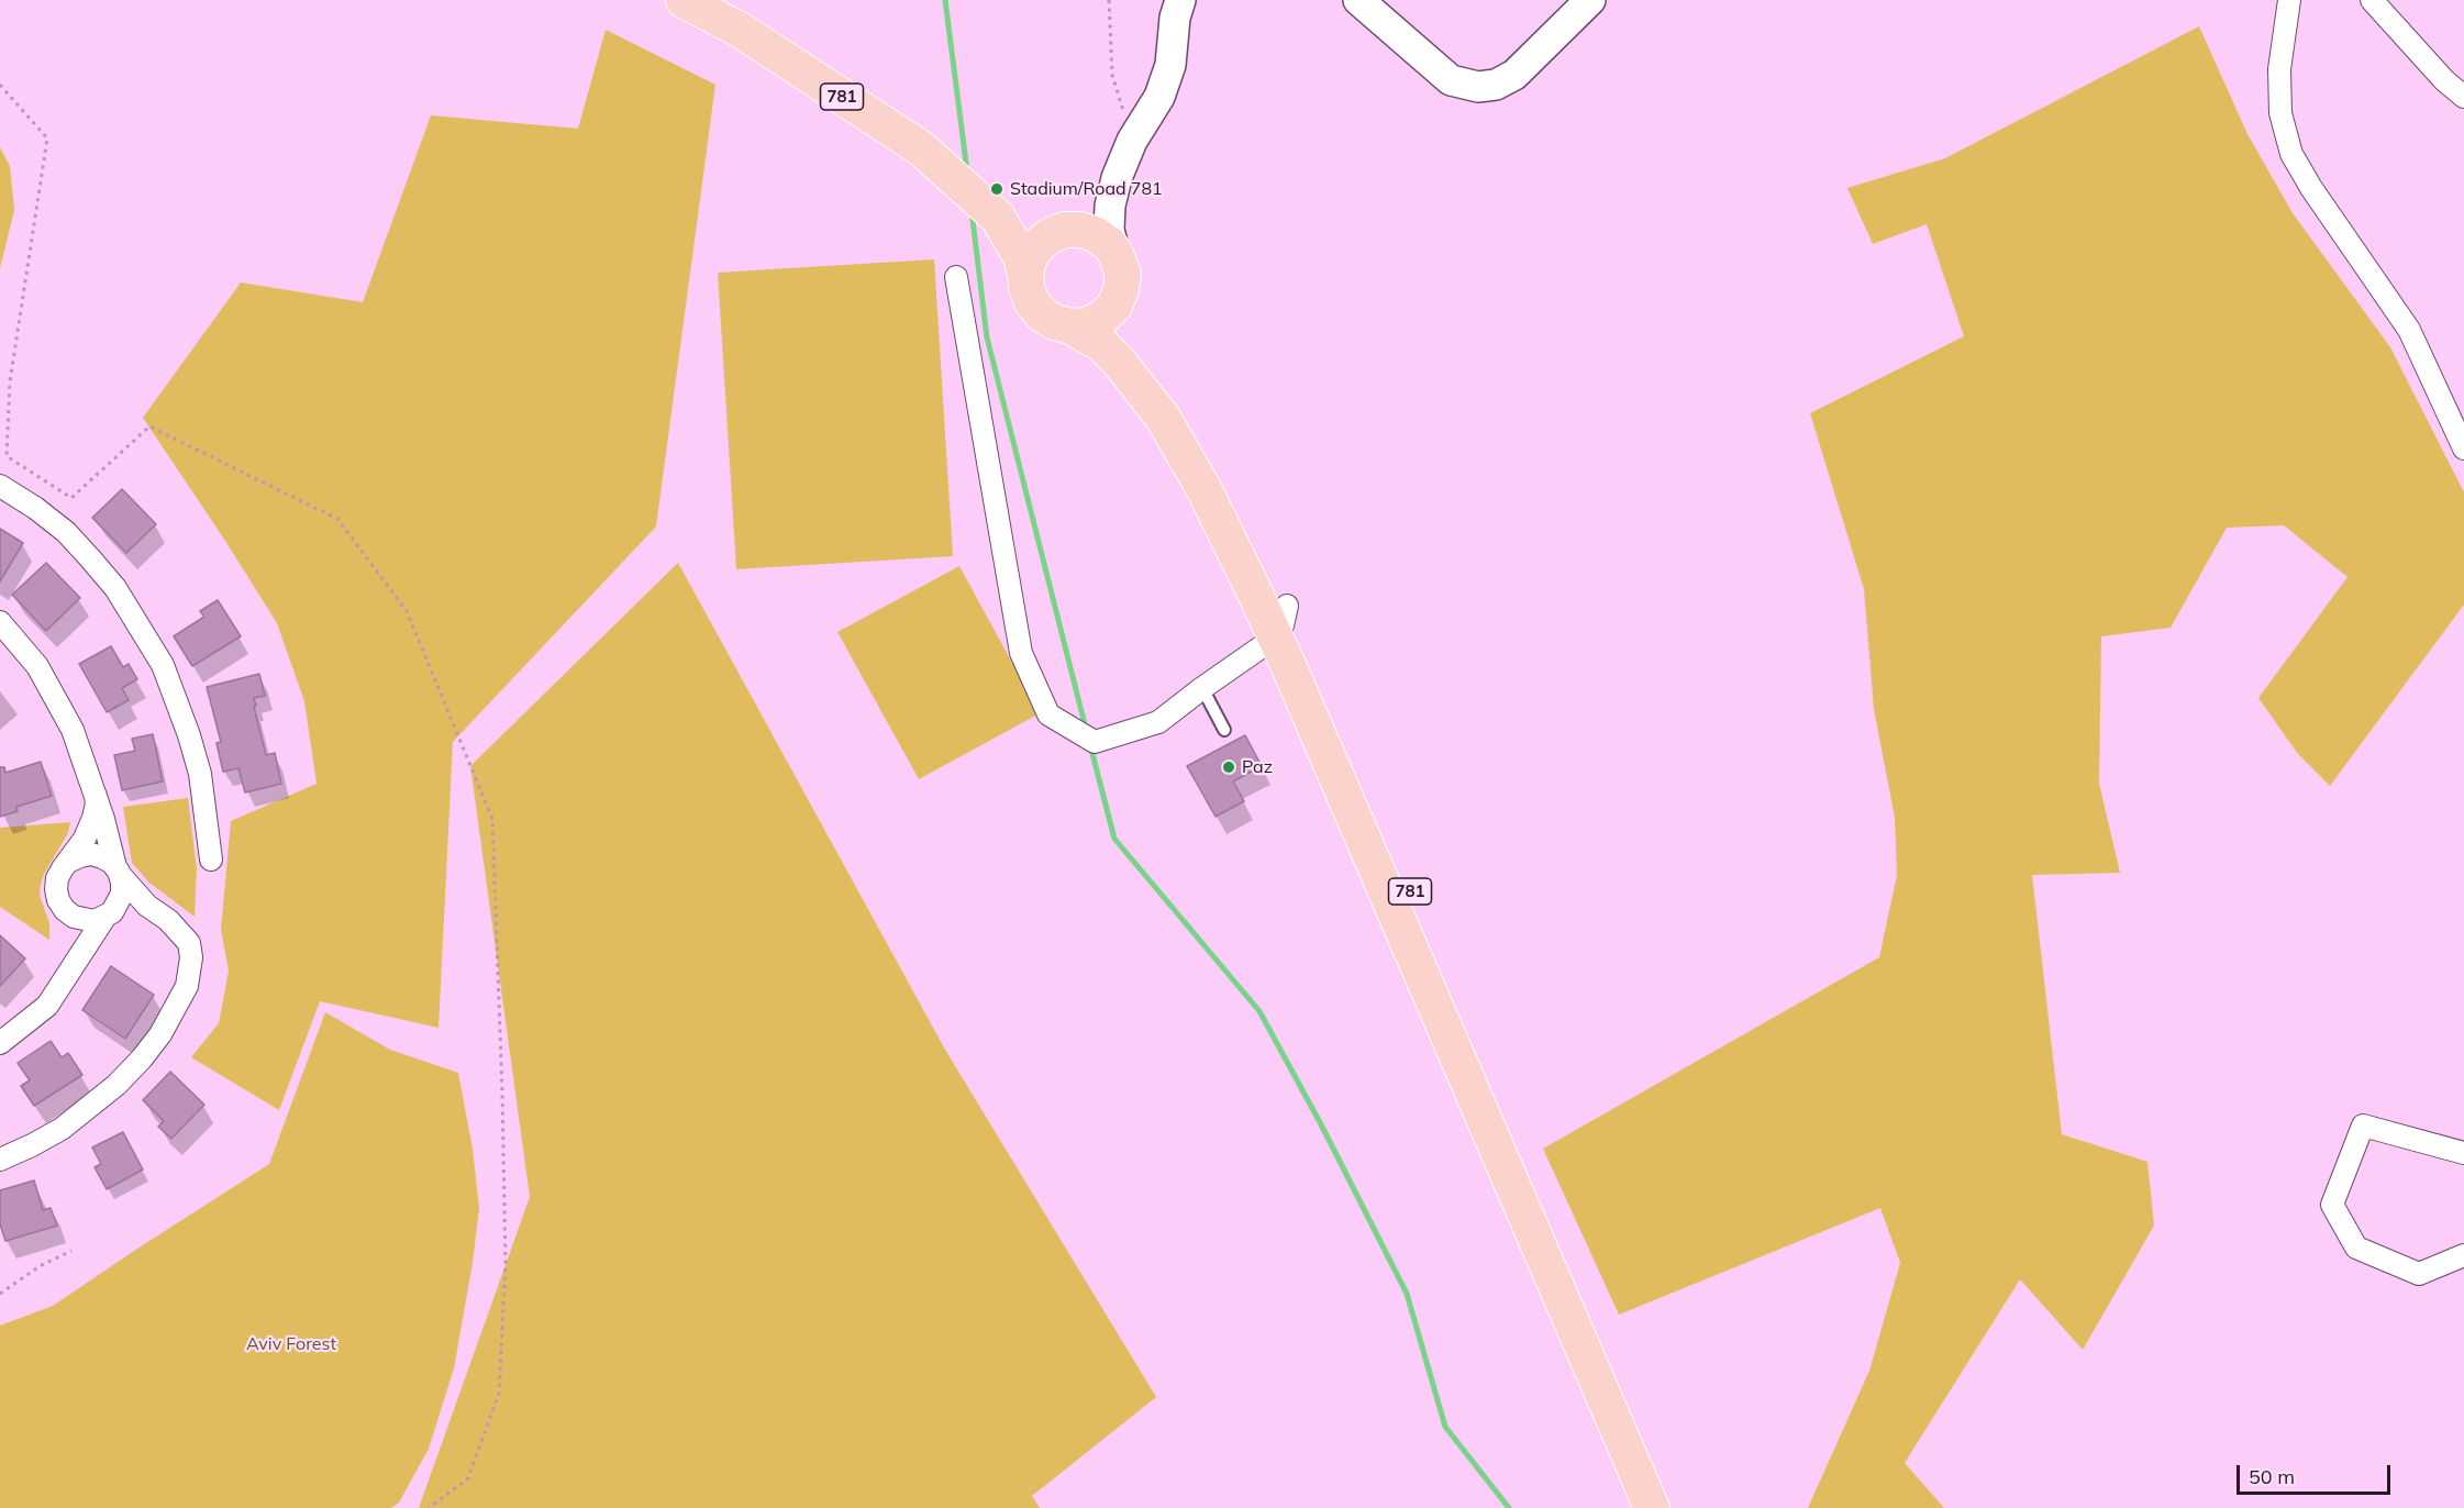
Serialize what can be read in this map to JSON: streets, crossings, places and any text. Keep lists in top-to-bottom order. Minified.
{"streets":{"main road":["781"]},"parks":["Aviv Forest"],"places":["Stadium/Road 781","Paz"],"scale_bar":"50 m"}
